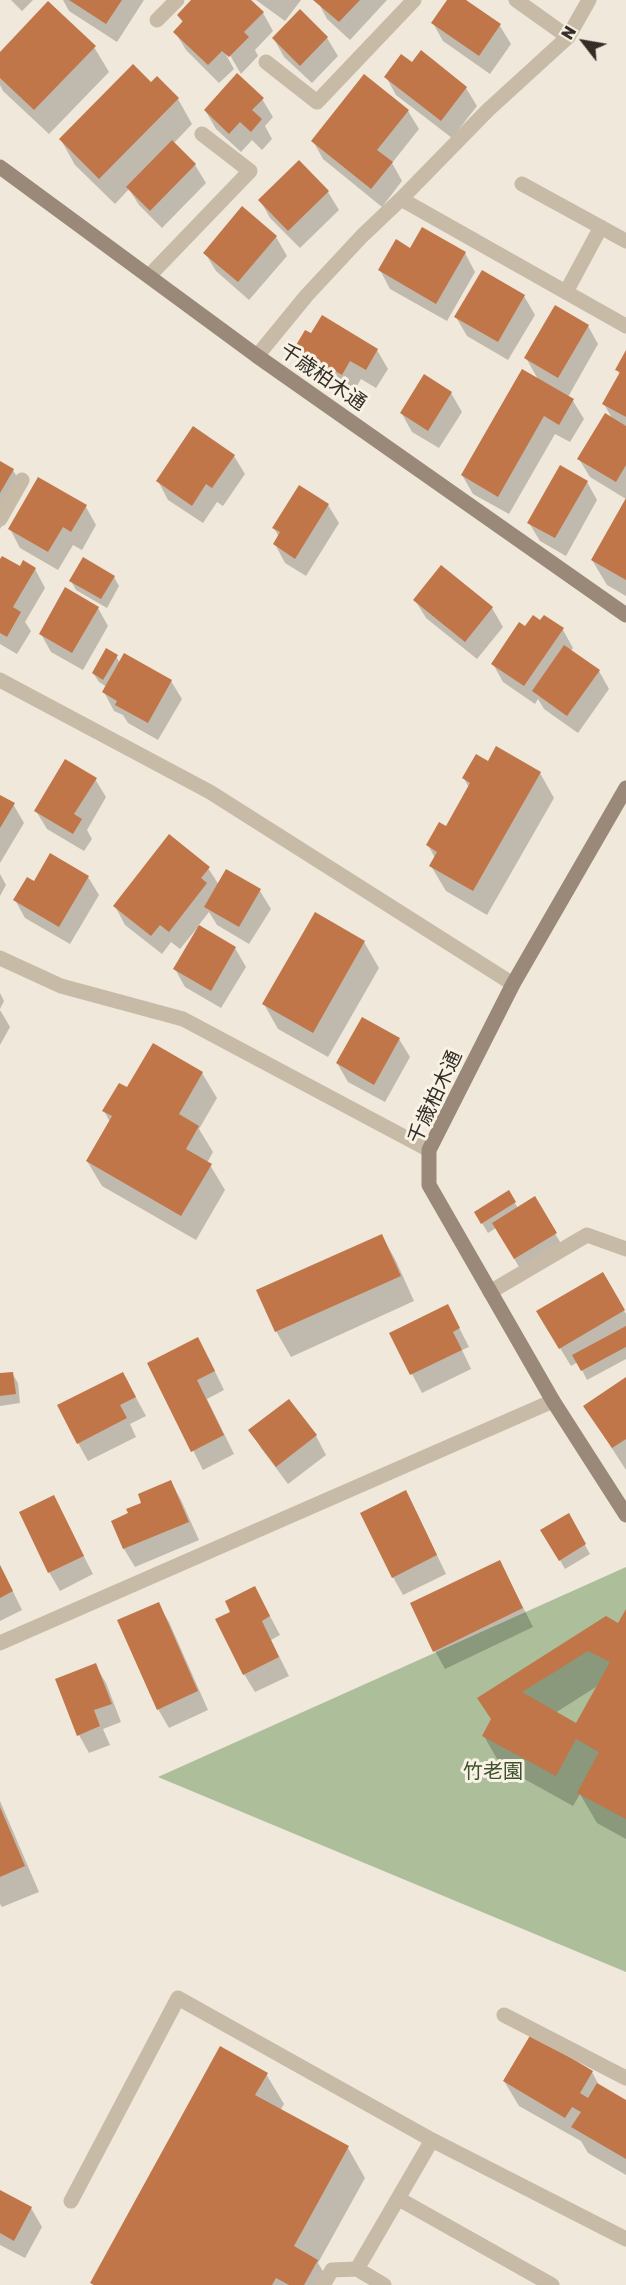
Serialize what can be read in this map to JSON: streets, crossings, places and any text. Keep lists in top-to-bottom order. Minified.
{"streets":{"street":["千歳柏木通"]},"parks":["竹老園"],"north":"top left"}
